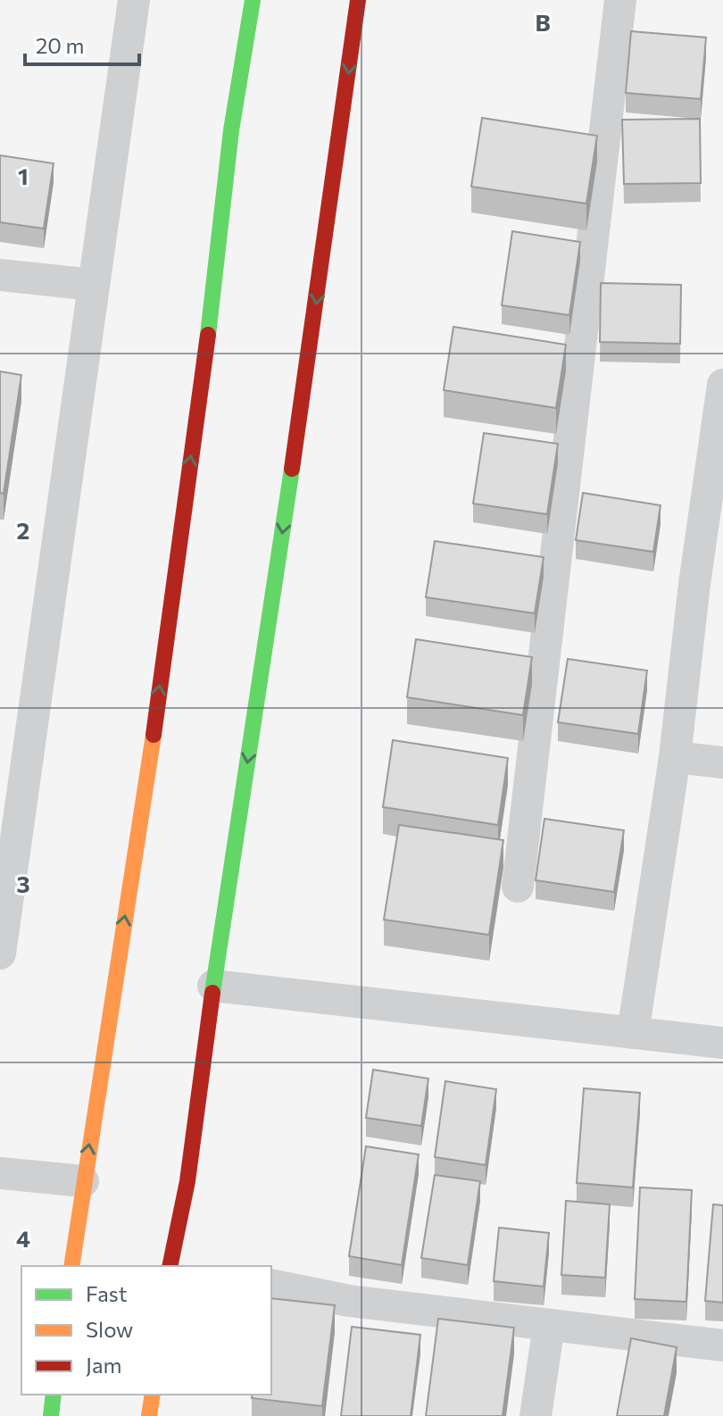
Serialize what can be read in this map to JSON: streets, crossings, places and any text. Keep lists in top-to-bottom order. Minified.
{"legend":["Fast","Slow","Jam"],"scale_bar":"20 m","grid":{"columns":["B"],"rows":["1","2","3","4"]}}
